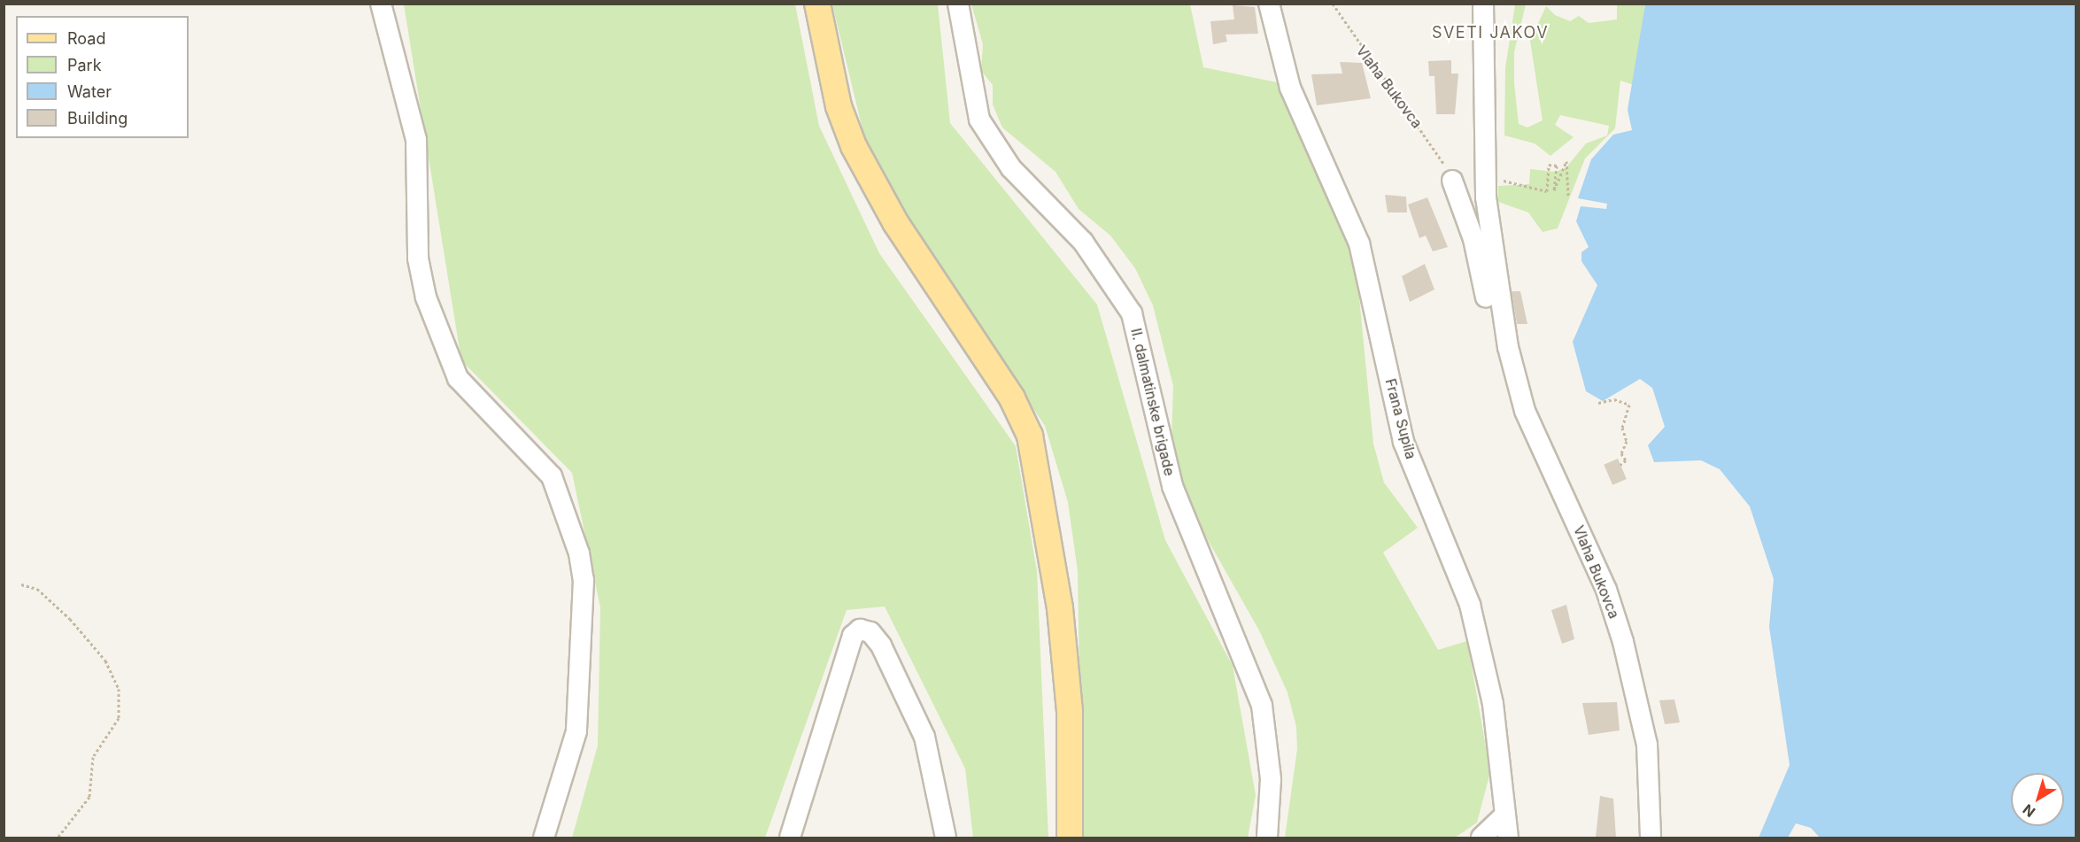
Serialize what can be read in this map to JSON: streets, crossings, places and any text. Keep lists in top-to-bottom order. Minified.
{"streets":{"street":["Vlaha Bukovca","II. dalmatinske brigade","Frana Supila"]},"districts":["SVETI JAKOV"],"legend":["Road","Park","Water","Building"],"north":"bottom left"}
